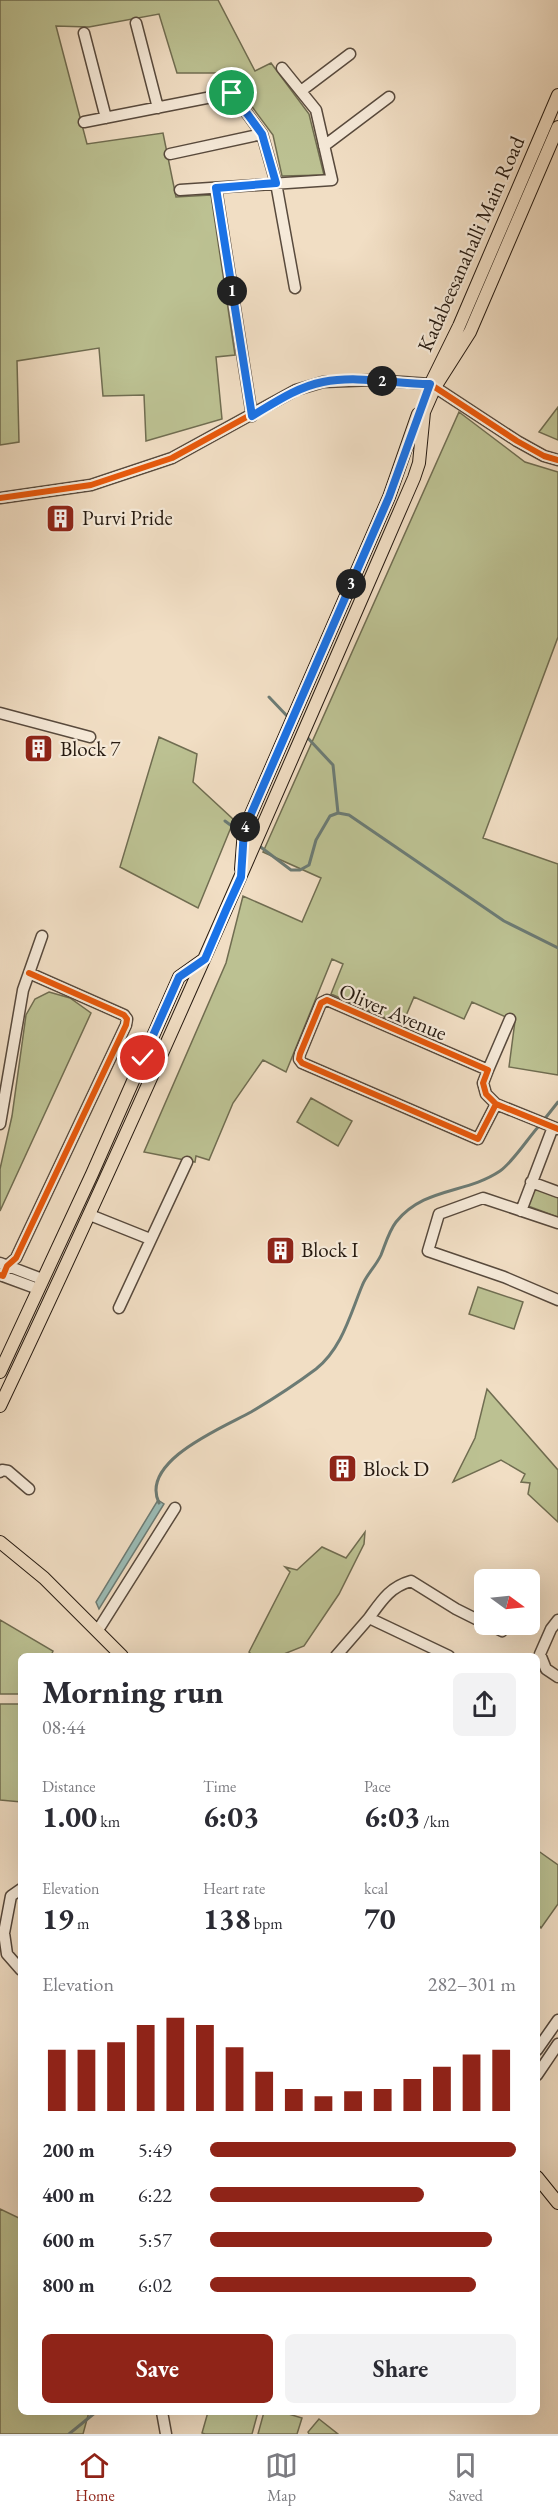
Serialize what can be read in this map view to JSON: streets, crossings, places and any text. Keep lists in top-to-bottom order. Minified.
{"streets":{"main road":["Kadabeesanahalli Main Road"],"street":["Oliver Avenue"]},"places":{"building":["Purvi Pride","Block 7","Block I","Block D"]},"north":"right","page":{"pins":["1","2","3","4"],"heading":["Morning run","08:44"],"stats":[["Distance","1.00 km"],["Time","6:03"],["Pace","6:03 /km"],["Elevation","19 m"],["Heart rate","138 bpm"],["kcal","70"]],"chart":["Elevation","282–301 m"],"list":[{"name":"200 m","note":"5:49"},{"name":"400 m","note":"6:22"},{"name":"600 m","note":"5:57"},{"name":"800 m","note":"6:02"}],"buttons":["Save","Share"],"tabs":["Home","Map","Saved"]}}
